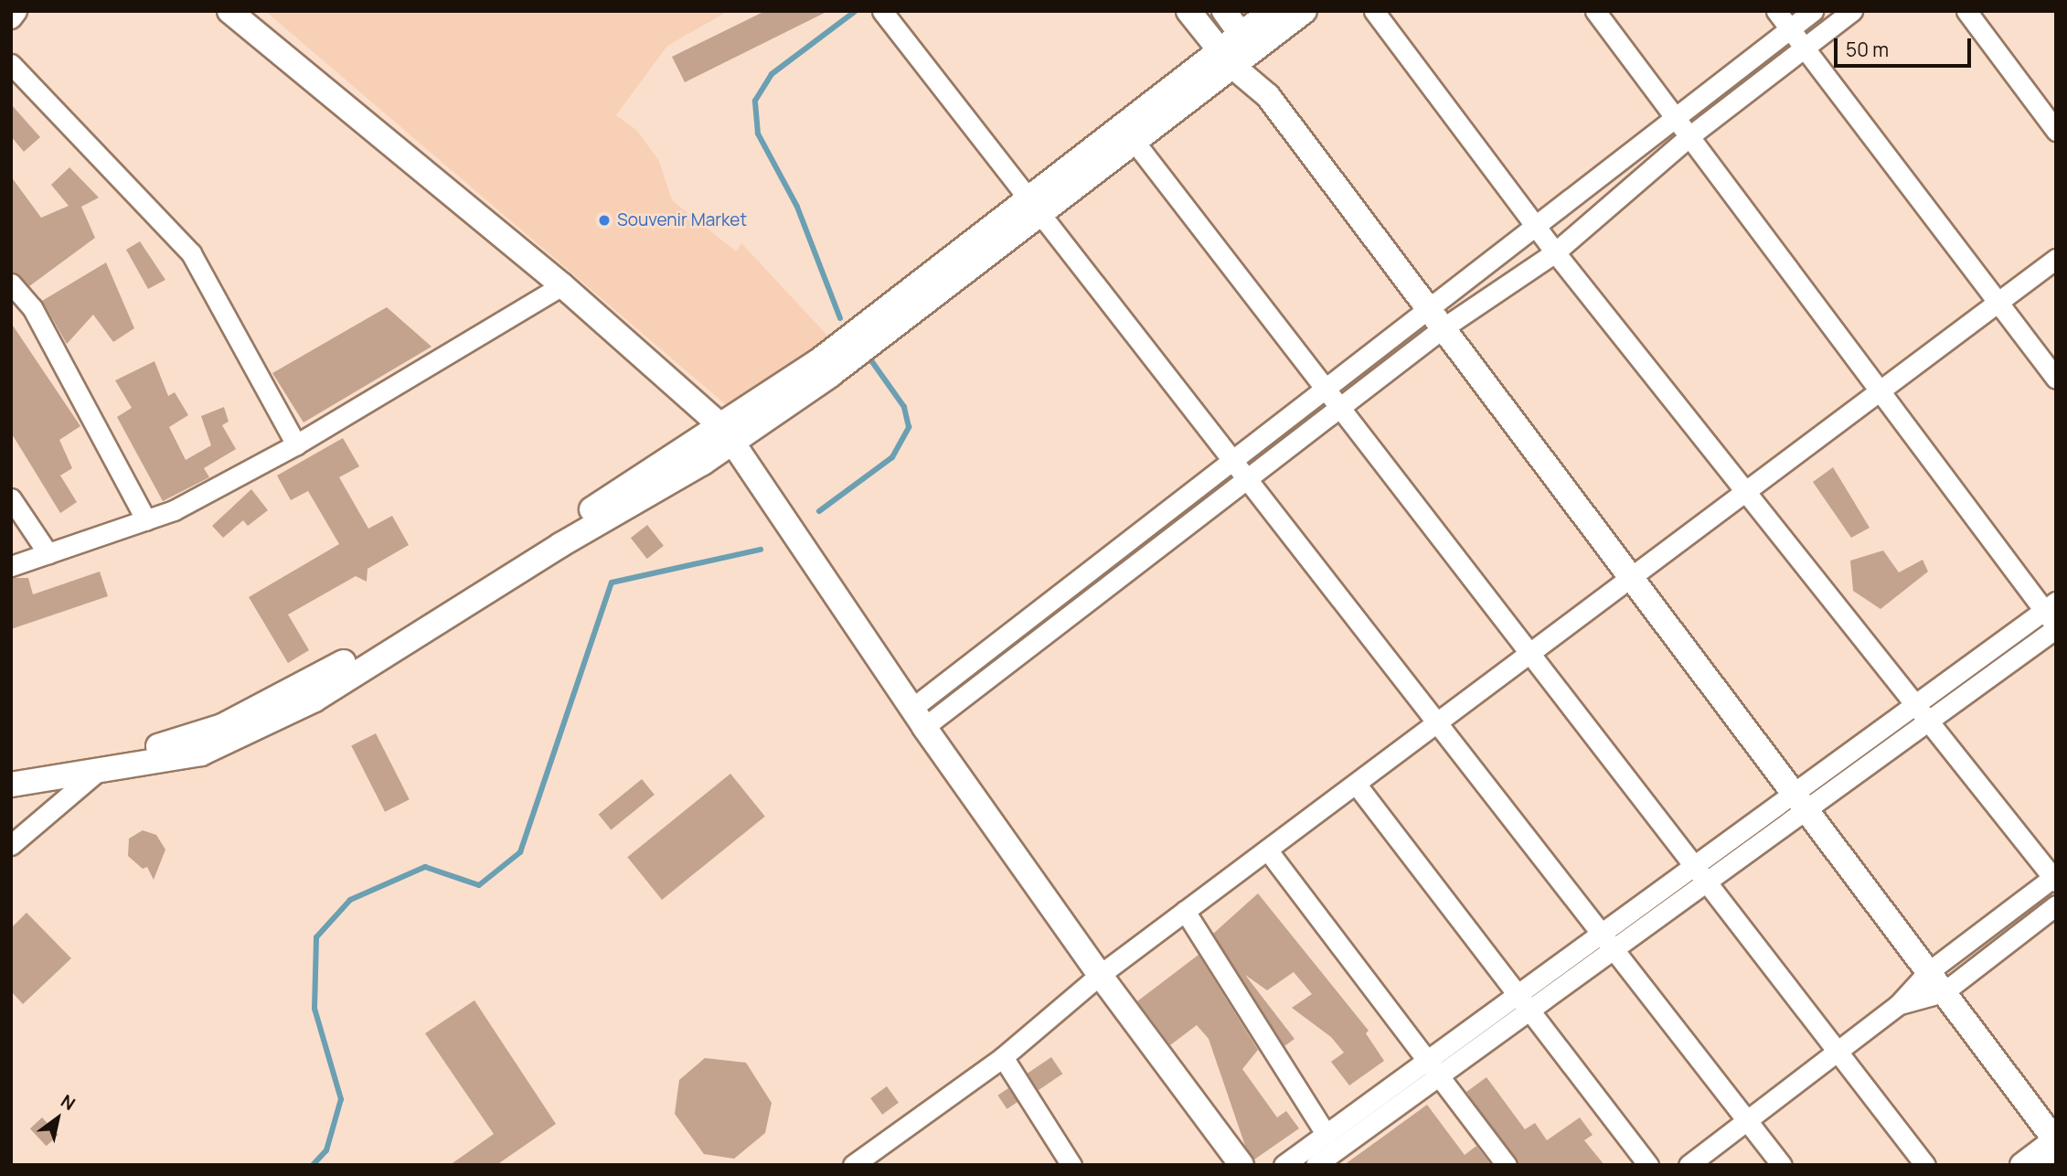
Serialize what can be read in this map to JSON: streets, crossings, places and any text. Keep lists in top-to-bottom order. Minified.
{"places":["Souvenir Market"],"scale_bar":"50 m","north":"top right"}
